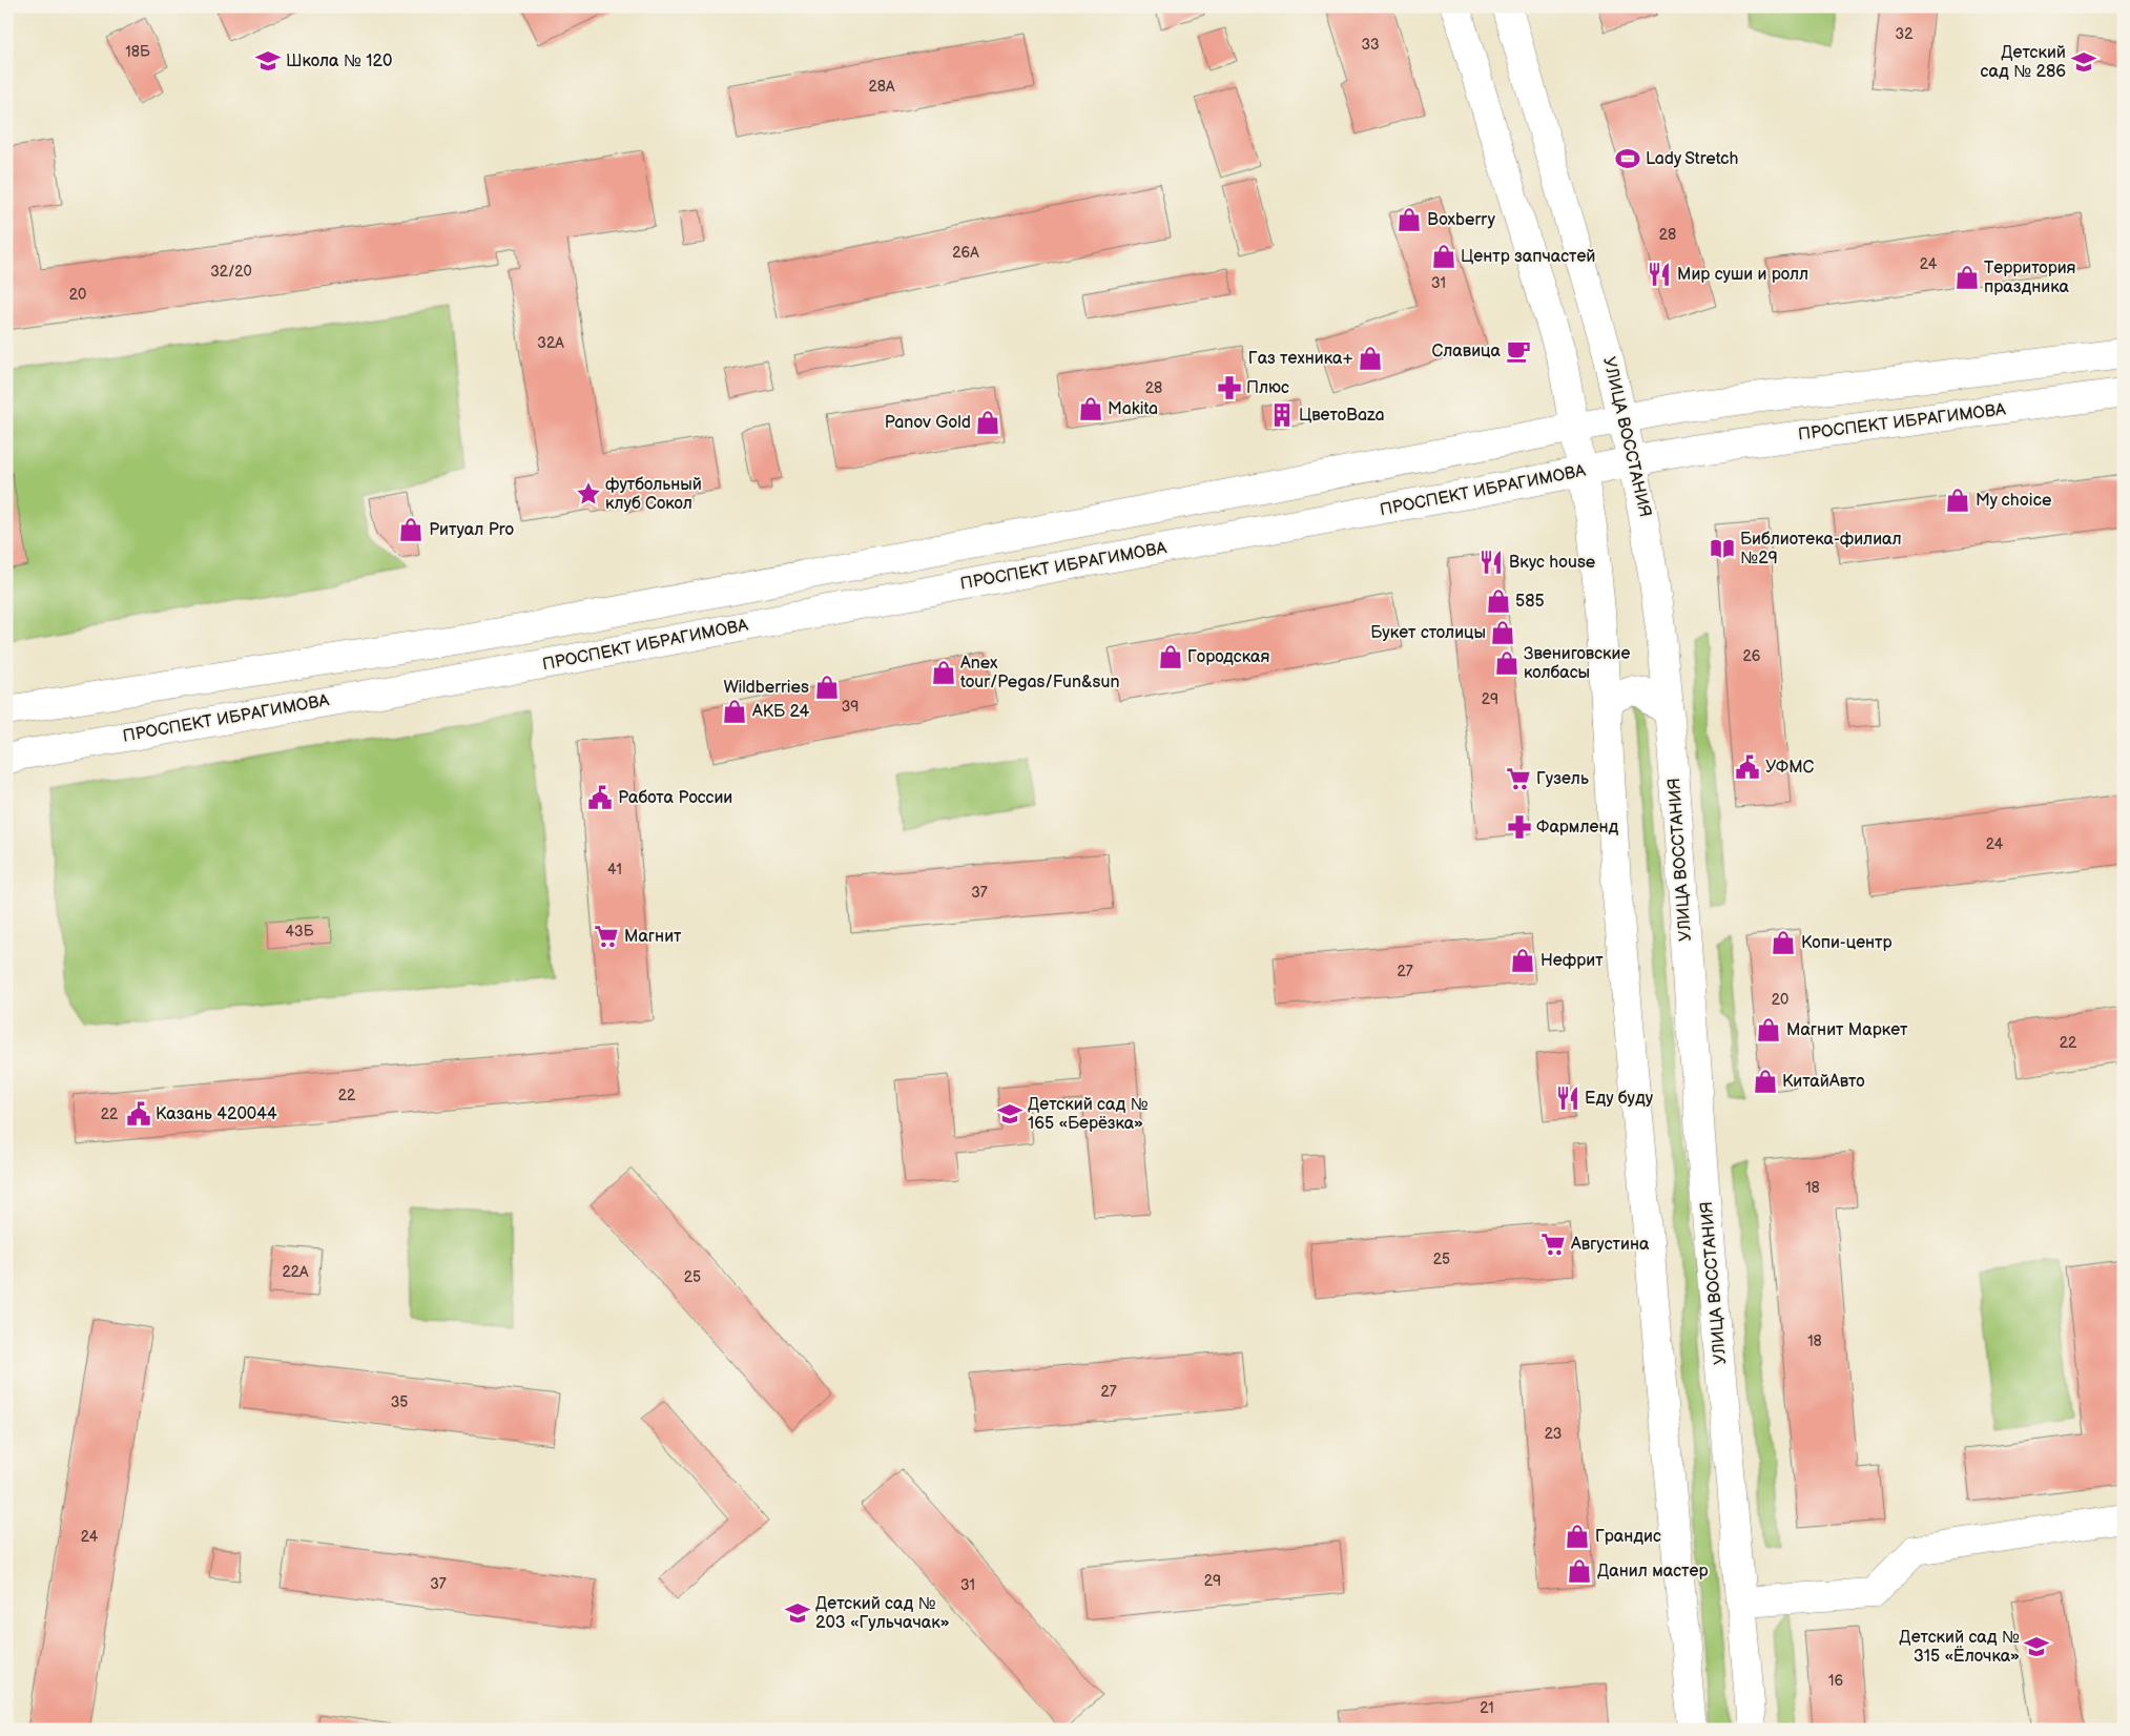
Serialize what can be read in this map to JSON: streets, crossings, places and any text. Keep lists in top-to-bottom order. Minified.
{"streets":{"main road":["ПРОСПЕКТ ИБРАГИМОВА","УЛИЦА ВОССТАНИЯ"]},"crossings":[["ПРОСПЕКТ ИБРАГИМОВА","УЛИЦА ВОССТАНИЯ"]],"places":{"school or university":["Школа № 120","Детский сад № 286","Детский сад № 165 «Берёзка»","Детский сад № 203 «Гульчачак»","Детский сад № 315 «Ёлочка»"],"sports":["Lady Stretch"],"shop":["Boxberry","Центр запчастей","Территория праздника","Газ техника+","Makita","Panov Gold","My choice","Ритуал Pro","585","Букет столицы","Городская","Звениговские колбасы","Anex tour/Pegas/Fun&sun","Wildberries","АКБ 24","Копи-центр","Нефрит","Магнит Маркет","КитайАвто","Грандис","Данил мастер"],"restaurant":["Мир суши и ролл","Вкус house","Еду буду"],"cafe":["Славица"],"pharmacy":["Плюс","Фармленд"],"building":["ЦветоBaza"],"place":["футбольный клуб Сокол"],"library":["Библиотека-филиал №29"],"public building":["УФМС","Работа России","Казань 420044"],"supermarket":["Гузель","Магнит","Августина"]},"house_numbers":["32","33","18Б","28А","28","26А","24","32/20","31","20","32А","28","26","29","39","24","41","37","43Б","27","20","22","22","22","18","25","22А","25","18","27","35","23","24","29","37","31","16","21"]}
